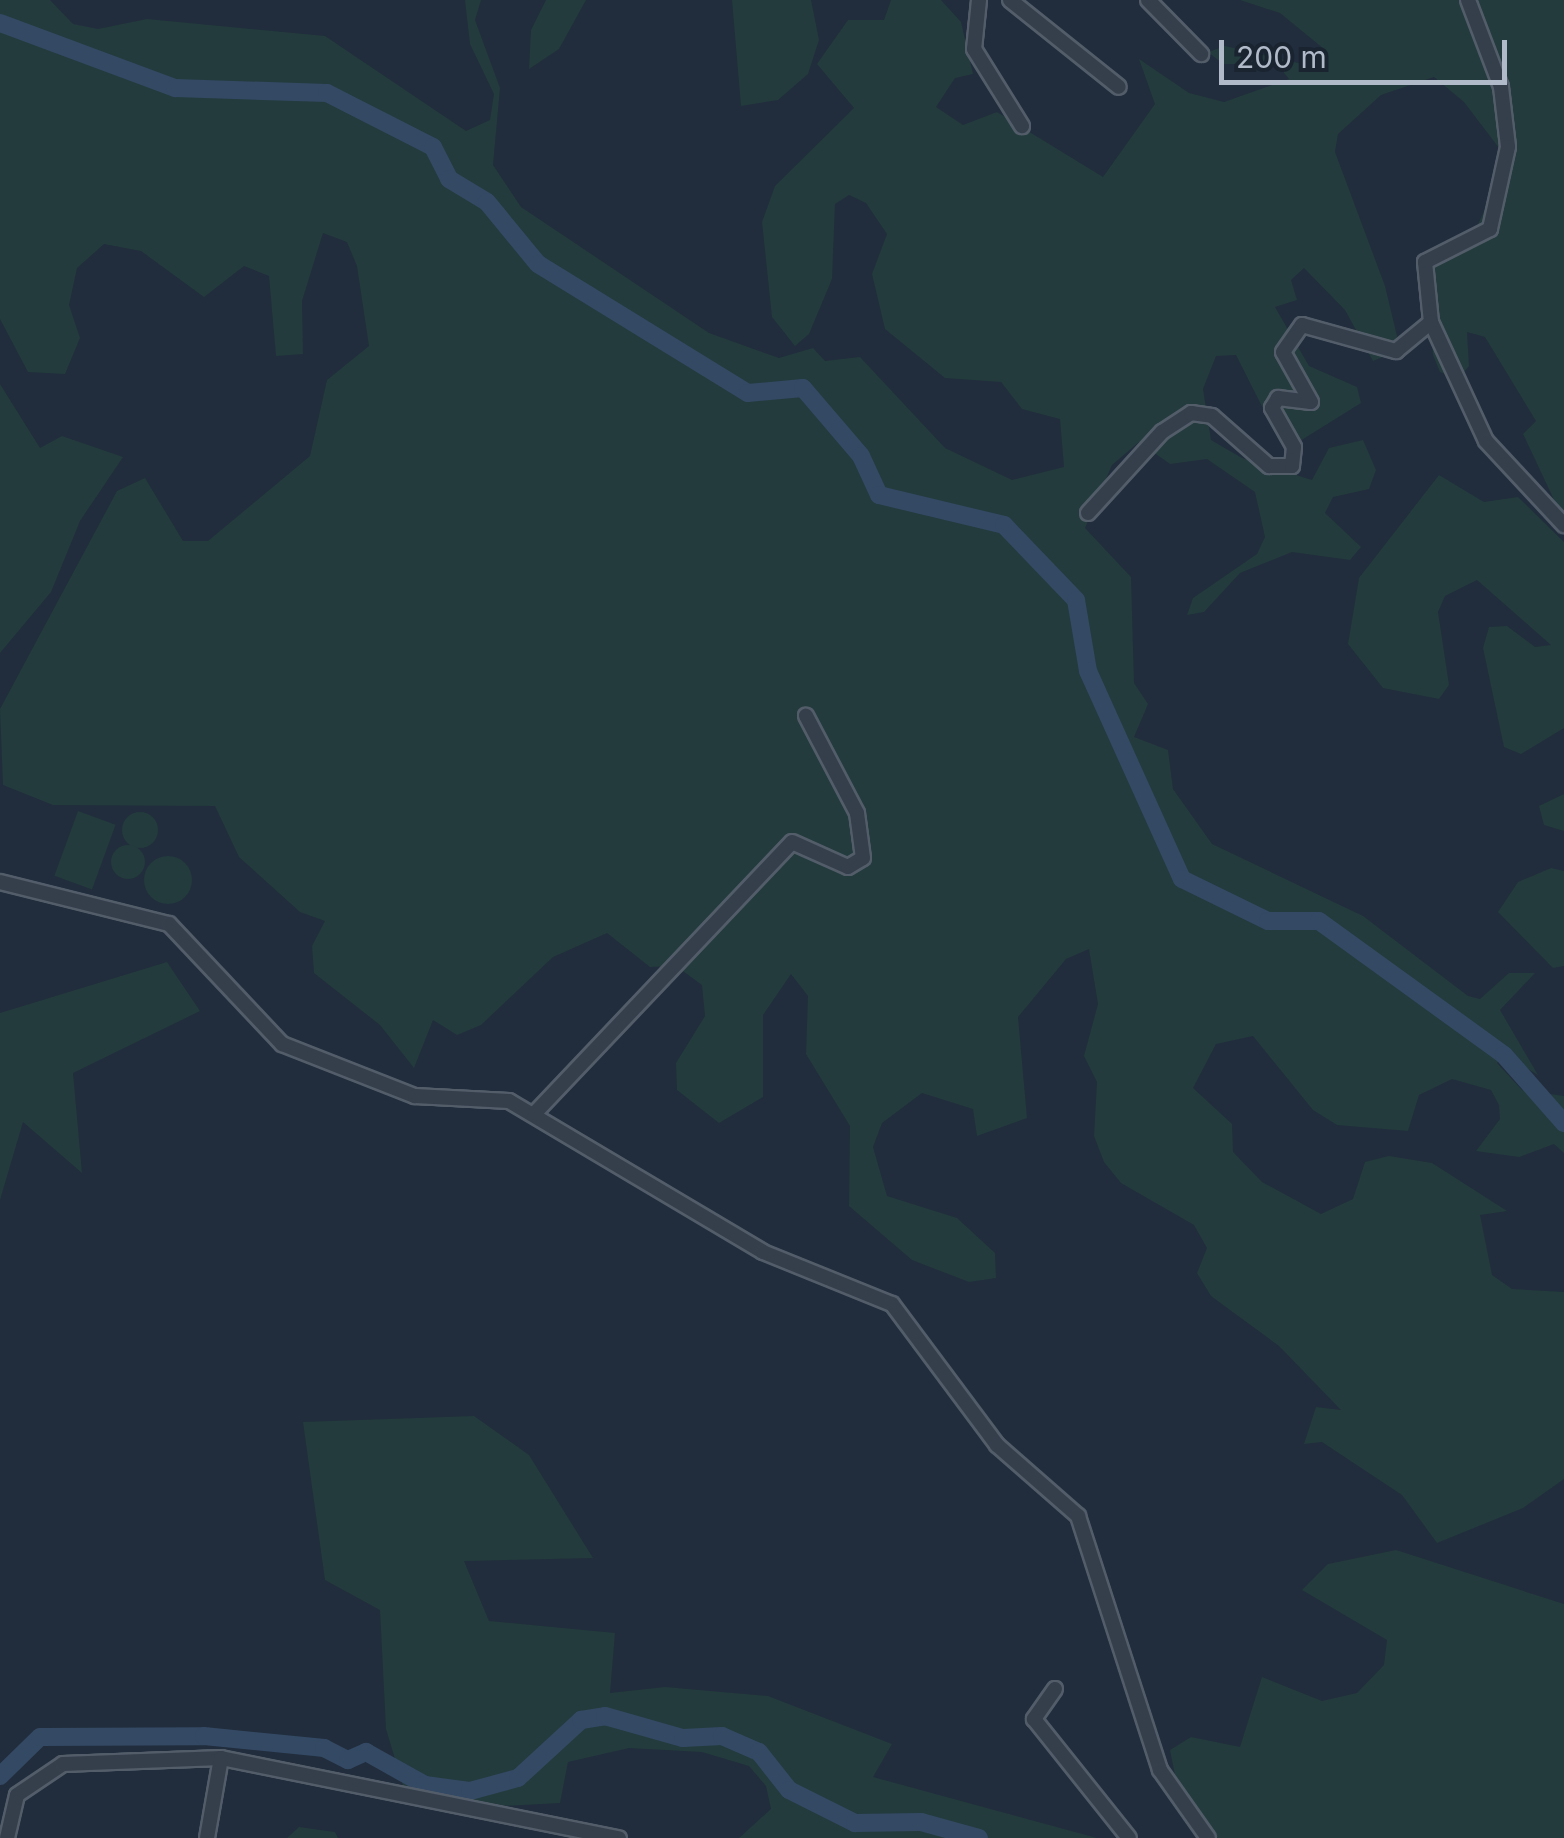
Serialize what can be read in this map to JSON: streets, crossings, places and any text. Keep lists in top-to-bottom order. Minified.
{"scale_bar":"200 m"}
